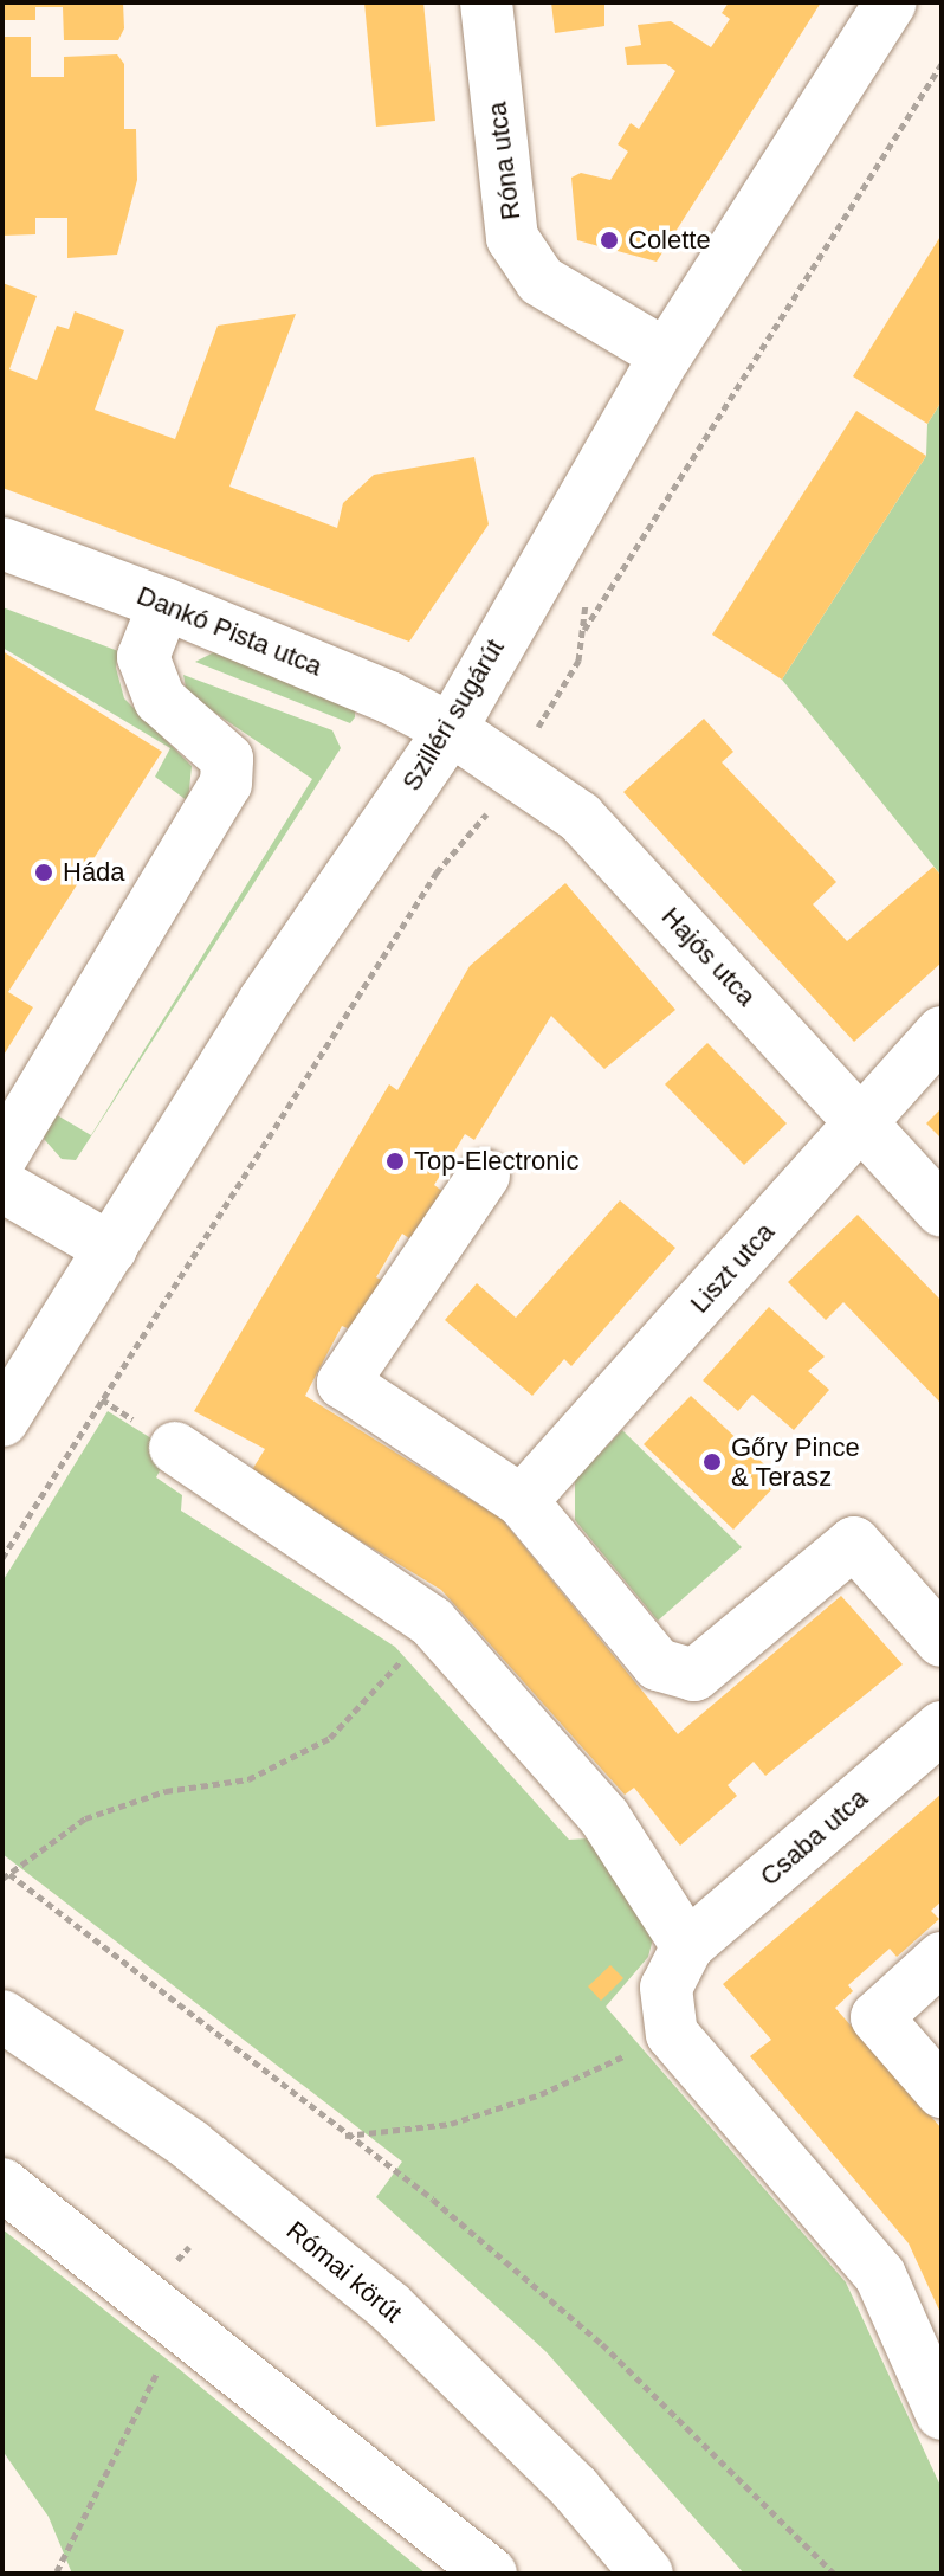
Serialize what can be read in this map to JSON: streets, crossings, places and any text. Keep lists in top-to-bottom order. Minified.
{"streets":{"street":["Róna utca","Dankó Pista utca","Szilléri sugárút","Hajós utca","Liszt utca","Csaba utca","Római körút"]},"crossings":[["Róna utca","Szilléri sugárút"],["Dankó Pista utca","Szilléri sugárút"],["Dankó Pista utca","Hajós utca"],["Szilléri sugárút","Hajós utca"],["Hajós utca","Liszt utca"]],"places":["Colette","Háda","Top-Electronic","Gőry Pince & Terasz"]}
